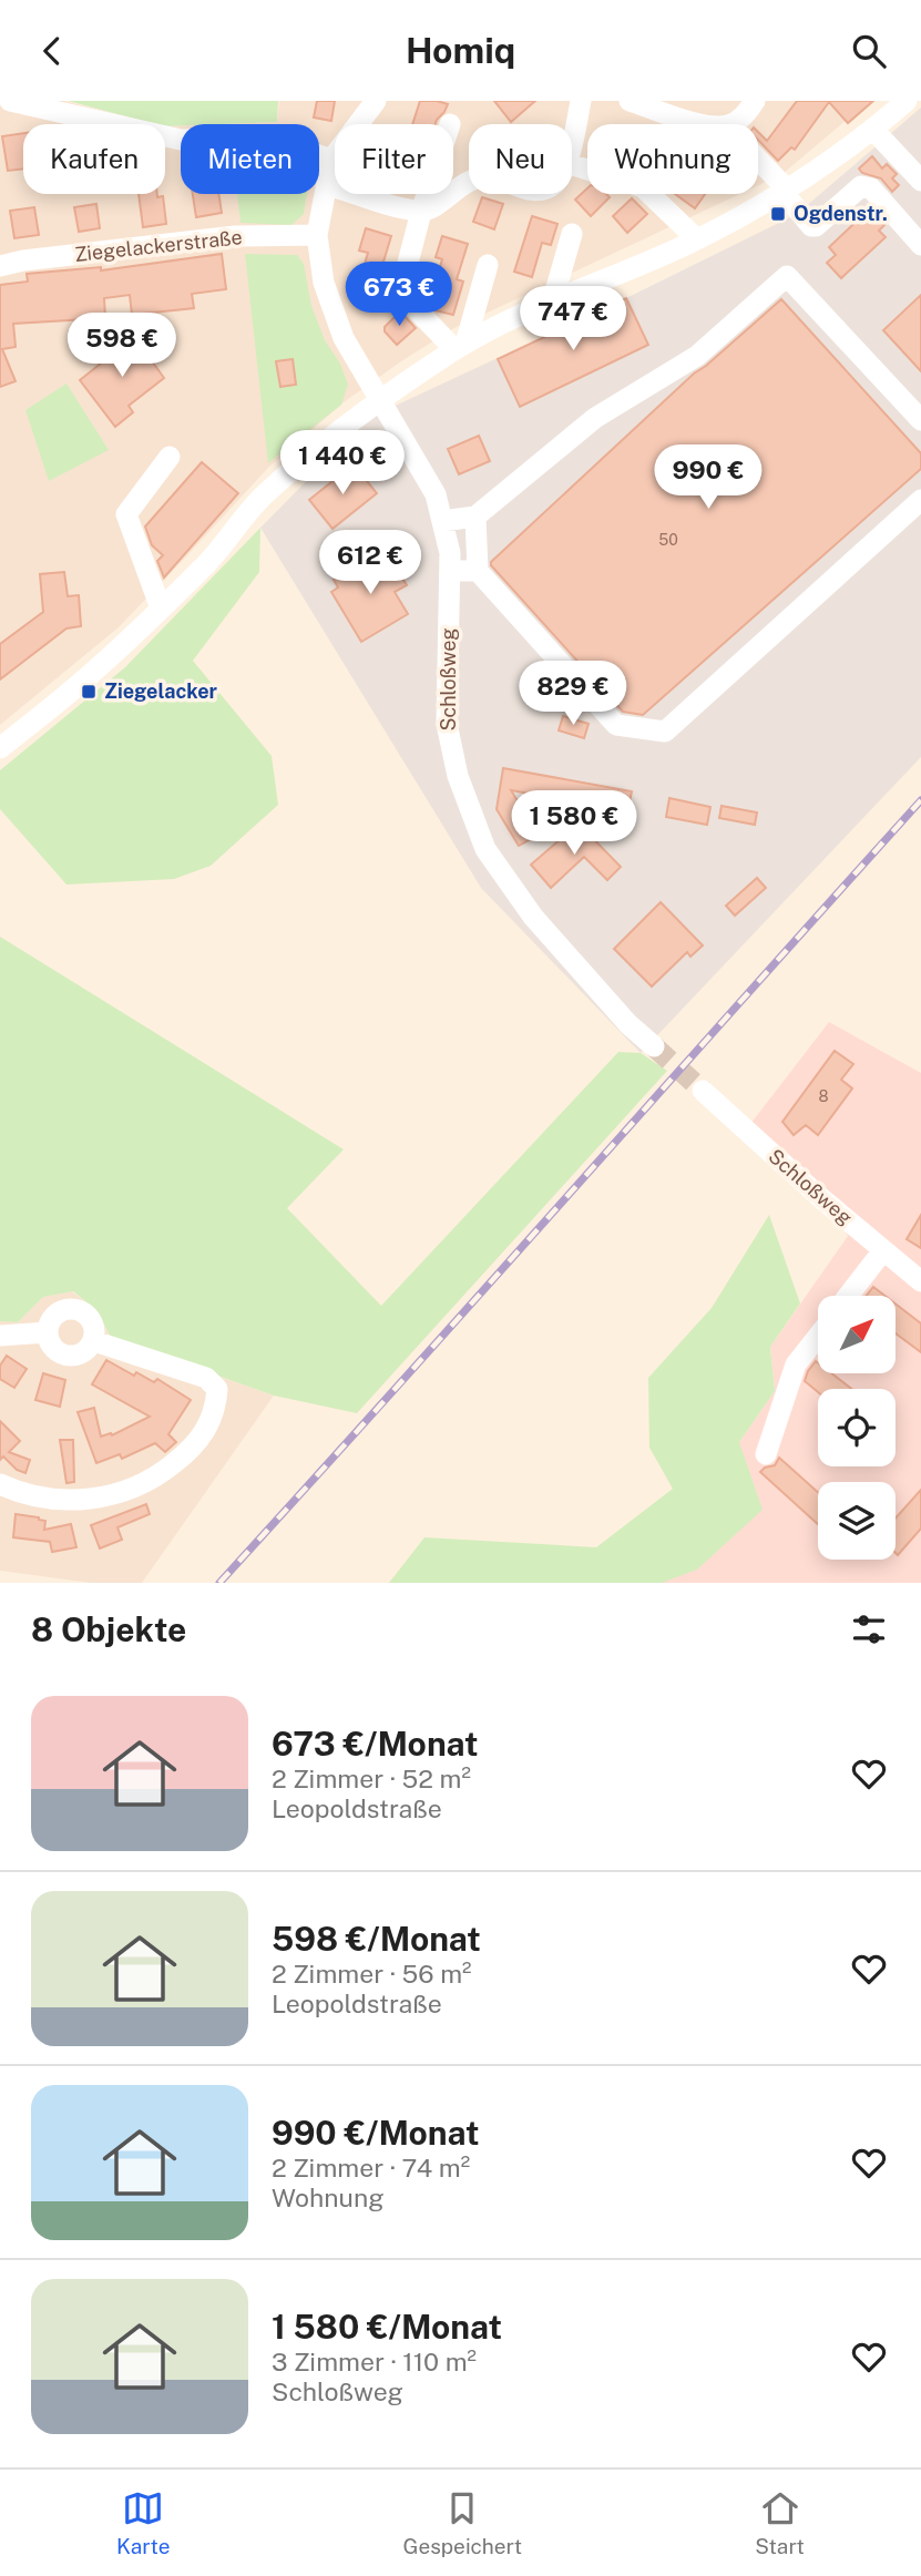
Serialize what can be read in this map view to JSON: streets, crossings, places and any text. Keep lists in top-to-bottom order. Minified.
{"streets":{"street":["Ziegelackerstraße","Schloßweg"]},"crossings":[["Ziegelackerstraße","Schloßweg"]],"places":{"transit":["Ogdenstr.","Ziegelacker"]},"house_numbers":["50","8"],"north":"top right","page":{"header":"Homiq","chip":["Kaufen","Mieten","Filter","Neu","Wohnung"],"price":["673 €","747 €","598 €","1 440 €","990 €","612 €","829 €","1 580 €"],"heading":"8 Objekte","list":[{"name":"673 €/Monat","note":"2 Zimmer · 52 m² · Leopoldstraße"},{"name":"598 €/Monat","note":"2 Zimmer · 56 m² · Leopoldstraße"},{"name":"990 €/Monat","note":"2 Zimmer · 74 m² · Wohnung"},{"name":"1 580 €/Monat","note":"3 Zimmer · 110 m² · Schloßweg"}],"tabs":["Karte","Gespeichert","Start"]}}
